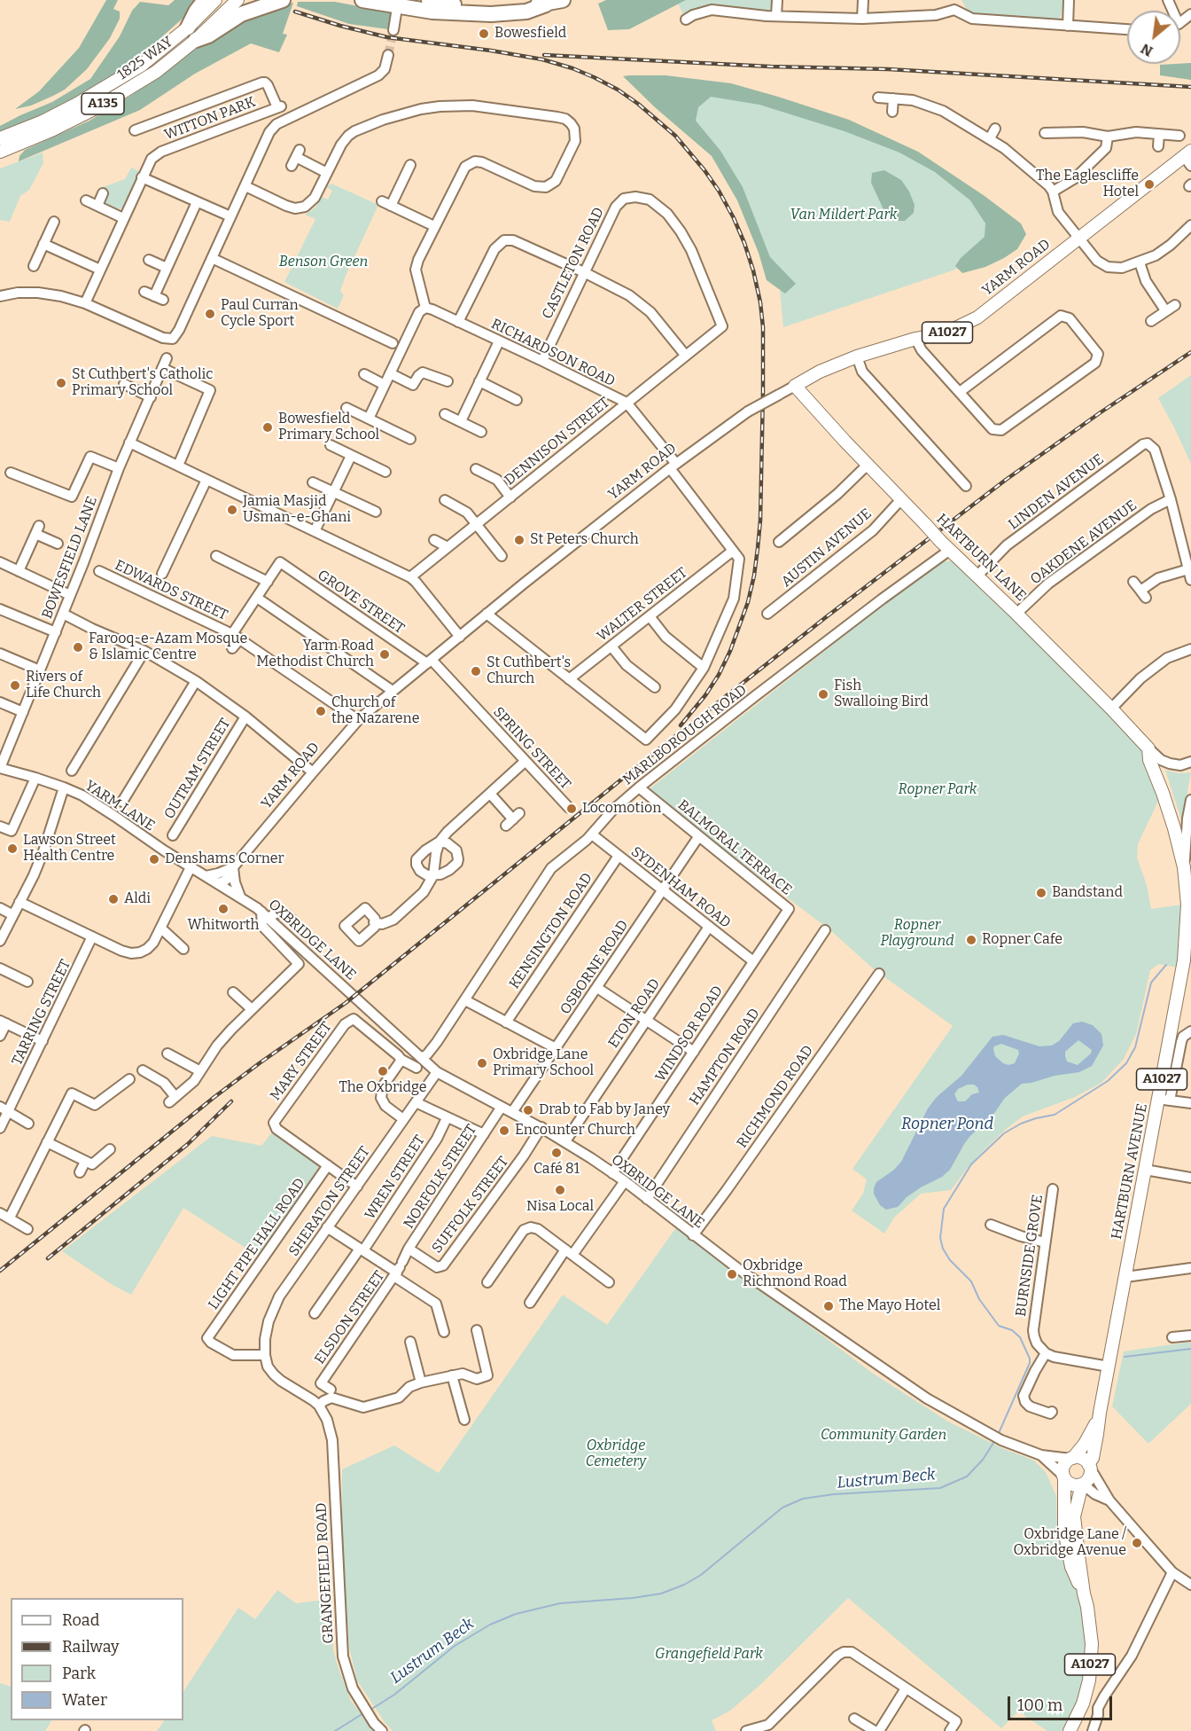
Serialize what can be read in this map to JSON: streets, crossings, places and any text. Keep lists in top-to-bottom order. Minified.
{"streets":{"main road":["1825 WAY","A135","YARM ROAD","A1027","HARTBURN LANE","HARTBURN AVENUE"],"street":["WITTON PARK","CASTLETON ROAD","RICHARDSON ROAD","DENNISON STREET","LINDEN AVENUE","OAKDENE AVENUE","AUSTIN AVENUE","BOWESFIELD LANE","EDWARDS STREET","GROVE STREET","WALTER STREET","MARLBOROUGH ROAD","SPRING STREET","OUTRAM STREET","YARM LANE","BALMORAL TERRACE","SYDENHAM ROAD","KENSINGTON ROAD","OXBRIDGE LANE","OSBORNE ROAD","TARRING STREET","ETON ROAD","WINDSOR ROAD","HAMPTON ROAD","MARY STREET","RICHMOND ROAD","NORFOLK STREET","WREN STREET","SHERATON STREET","SUFFOLK STREET","LIGHT PIPE HALL ROAD","BURNSIDE GROVE","ELSDON STREET","GRANGEFIELD ROAD"]},"crossings":[["CASTLETON ROAD","RICHARDSON ROAD"],["CASTLETON ROAD","DENNISON STREET"],["YARM ROAD","RICHARDSON ROAD"],["YARM ROAD","HARTBURN LANE"],["YARM ROAD","EDWARDS STREET"],["YARM ROAD","GROVE STREET"],["YARM ROAD","SPRING STREET"],["YARM ROAD","YARM LANE"],["YARM ROAD","OXBRIDGE LANE"],["A1027","HARTBURN AVENUE"],["RICHARDSON ROAD","DENNISON STREET"],["RICHARDSON ROAD","WALTER STREET"],["LINDEN AVENUE","OAKDENE AVENUE"],["LINDEN AVENUE","HARTBURN LANE"],["OAKDENE AVENUE","HARTBURN LANE"],["AUSTIN AVENUE","HARTBURN LANE"],["BOWESFIELD LANE","YARM LANE"],["HARTBURN LANE","MARLBOROUGH ROAD"],["HARTBURN LANE","HARTBURN AVENUE"],["GROVE STREET","SPRING STREET"],["MARLBOROUGH ROAD","BALMORAL TERRACE"],["MARLBOROUGH ROAD","SYDENHAM ROAD"],["MARLBOROUGH ROAD","OXBRIDGE LANE"],["YARM LANE","OXBRIDGE LANE"],["BALMORAL TERRACE","OSBORNE ROAD"],["BALMORAL TERRACE","WINDSOR ROAD"],["SYDENHAM ROAD","KENSINGTON ROAD"],["SYDENHAM ROAD","OSBORNE ROAD"],["SYDENHAM ROAD","ETON ROAD"],["SYDENHAM ROAD","WINDSOR ROAD"],["OXBRIDGE LANE","OSBORNE ROAD"],["OXBRIDGE LANE","ETON ROAD"],["OXBRIDGE LANE","WINDSOR ROAD"],["OXBRIDGE LANE","HAMPTON ROAD"],["OXBRIDGE LANE","RICHMOND ROAD"],["OXBRIDGE LANE","NORFOLK STREET"],["OXBRIDGE LANE","SHERATON STREET"],["OXBRIDGE LANE","SUFFOLK STREET"],["MARY STREET","LIGHT PIPE HALL ROAD"],["NORFOLK STREET","SUFFOLK STREET"],["NORFOLK STREET","ELSDON STREET"],["SHERATON STREET","LIGHT PIPE HALL ROAD"]],"water":["Ropner Pond","Lustrum Beck"],"parks":["Van Mildert Park","Benson Green","Ropner Park","Ropner Playground","Community Garden","Oxbridge Cemetery","Grangefield Park"],"places":["Bowesfield","The Eaglescliffe Hotel","Paul Curran Cycle Sport","St Cuthbert's Catholic Primary School","Bowesfield Primary School","Jamia Masjid Usman-e-Ghani","St Peters Church","Farooq-e-Azam Mosque & Islamic Centre","Yarm Road Methodist Church","St Cuthbert's Church","Rivers of Life Church","Fish Swalloing Bird","Church of the Nazarene","Locomotion","Lawson Street Health Centre","Denshams Corner","Bandstand","Aldi","Whitworth","Ropner Cafe","Oxbridge Lane Primary School","The Oxbridge","Drab to Fab by Janey","Encounter Church","Café 81","Nisa Local","Oxbridge Richmond Road","The Mayo Hotel","Oxbridge Lane / Oxbridge Avenue"],"legend":["Road","Railway","Park","Water"],"scale_bar":"100 m","north":"bottom left"}
